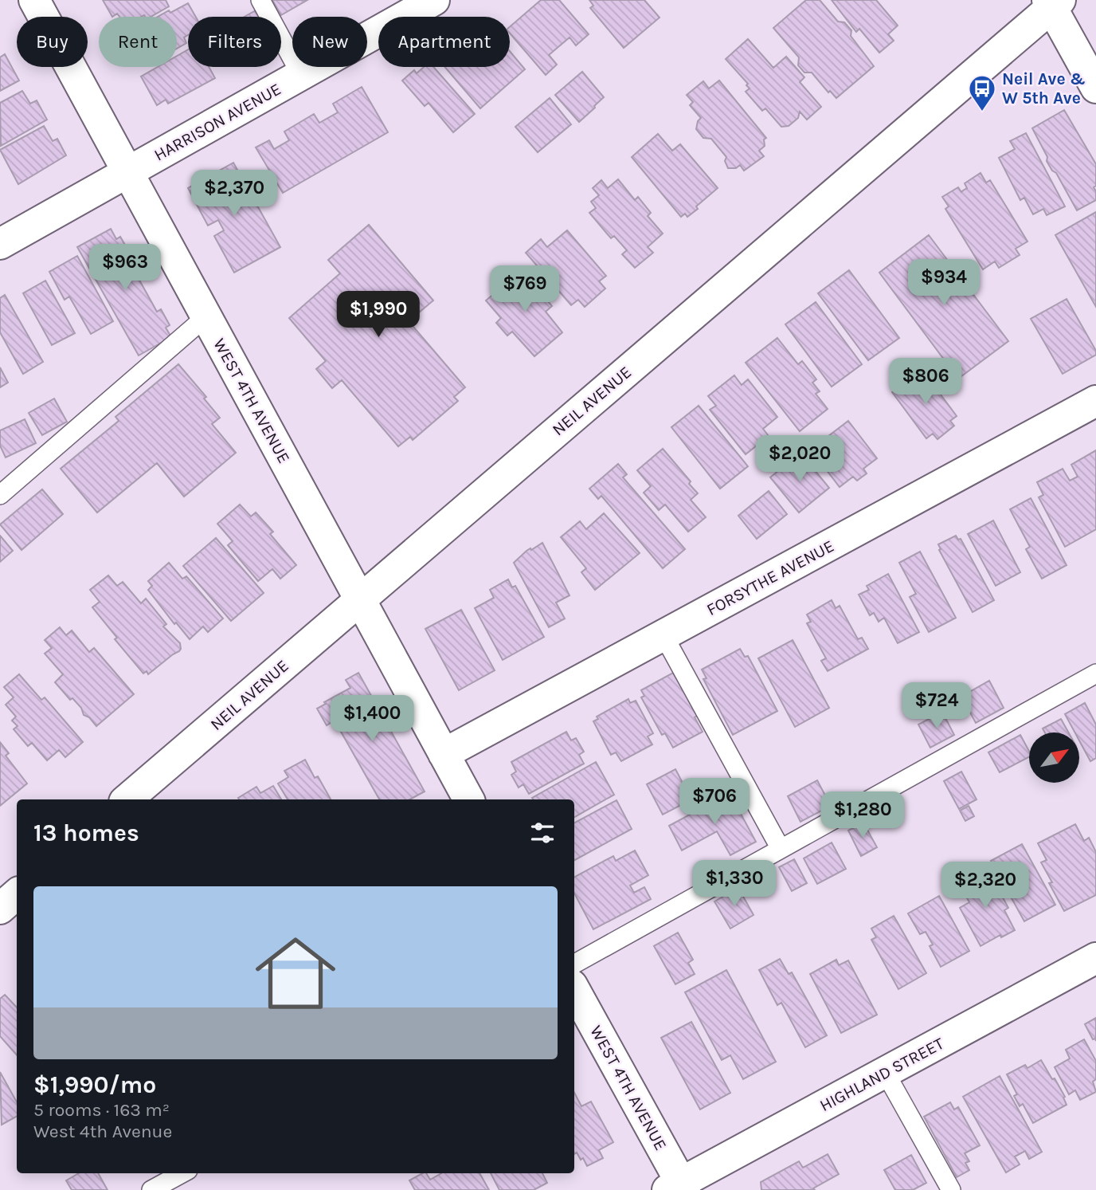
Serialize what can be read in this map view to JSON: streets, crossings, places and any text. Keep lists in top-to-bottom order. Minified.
{"streets":{"street":["HARRISON AVENUE","WEST 4TH AVENUE","NEIL AVENUE","FORSYTHE AVENUE","HIGHLAND STREET"]},"crossings":[["HARRISON AVENUE","WEST 4TH AVENUE"],["WEST 4TH AVENUE","NEIL AVENUE"],["WEST 4TH AVENUE","FORSYTHE AVENUE"],["WEST 4TH AVENUE","HIGHLAND STREET"]],"places":{"bus stop":["Neil Ave & W 5th Ave"]},"north":"top right","page":{"chip":["Buy","Rent","Filters","New","Apartment"],"price":["$2,370","$963","$934","$769","$1,990","$806","$2,020","$724","$1,400","$706","$1,280","$1,330","$2,320"],"heading":"13 homes","list":[{"name":"$1,990/mo","note":"5 rooms · 163 m² · West 4th Avenue"}]}}
